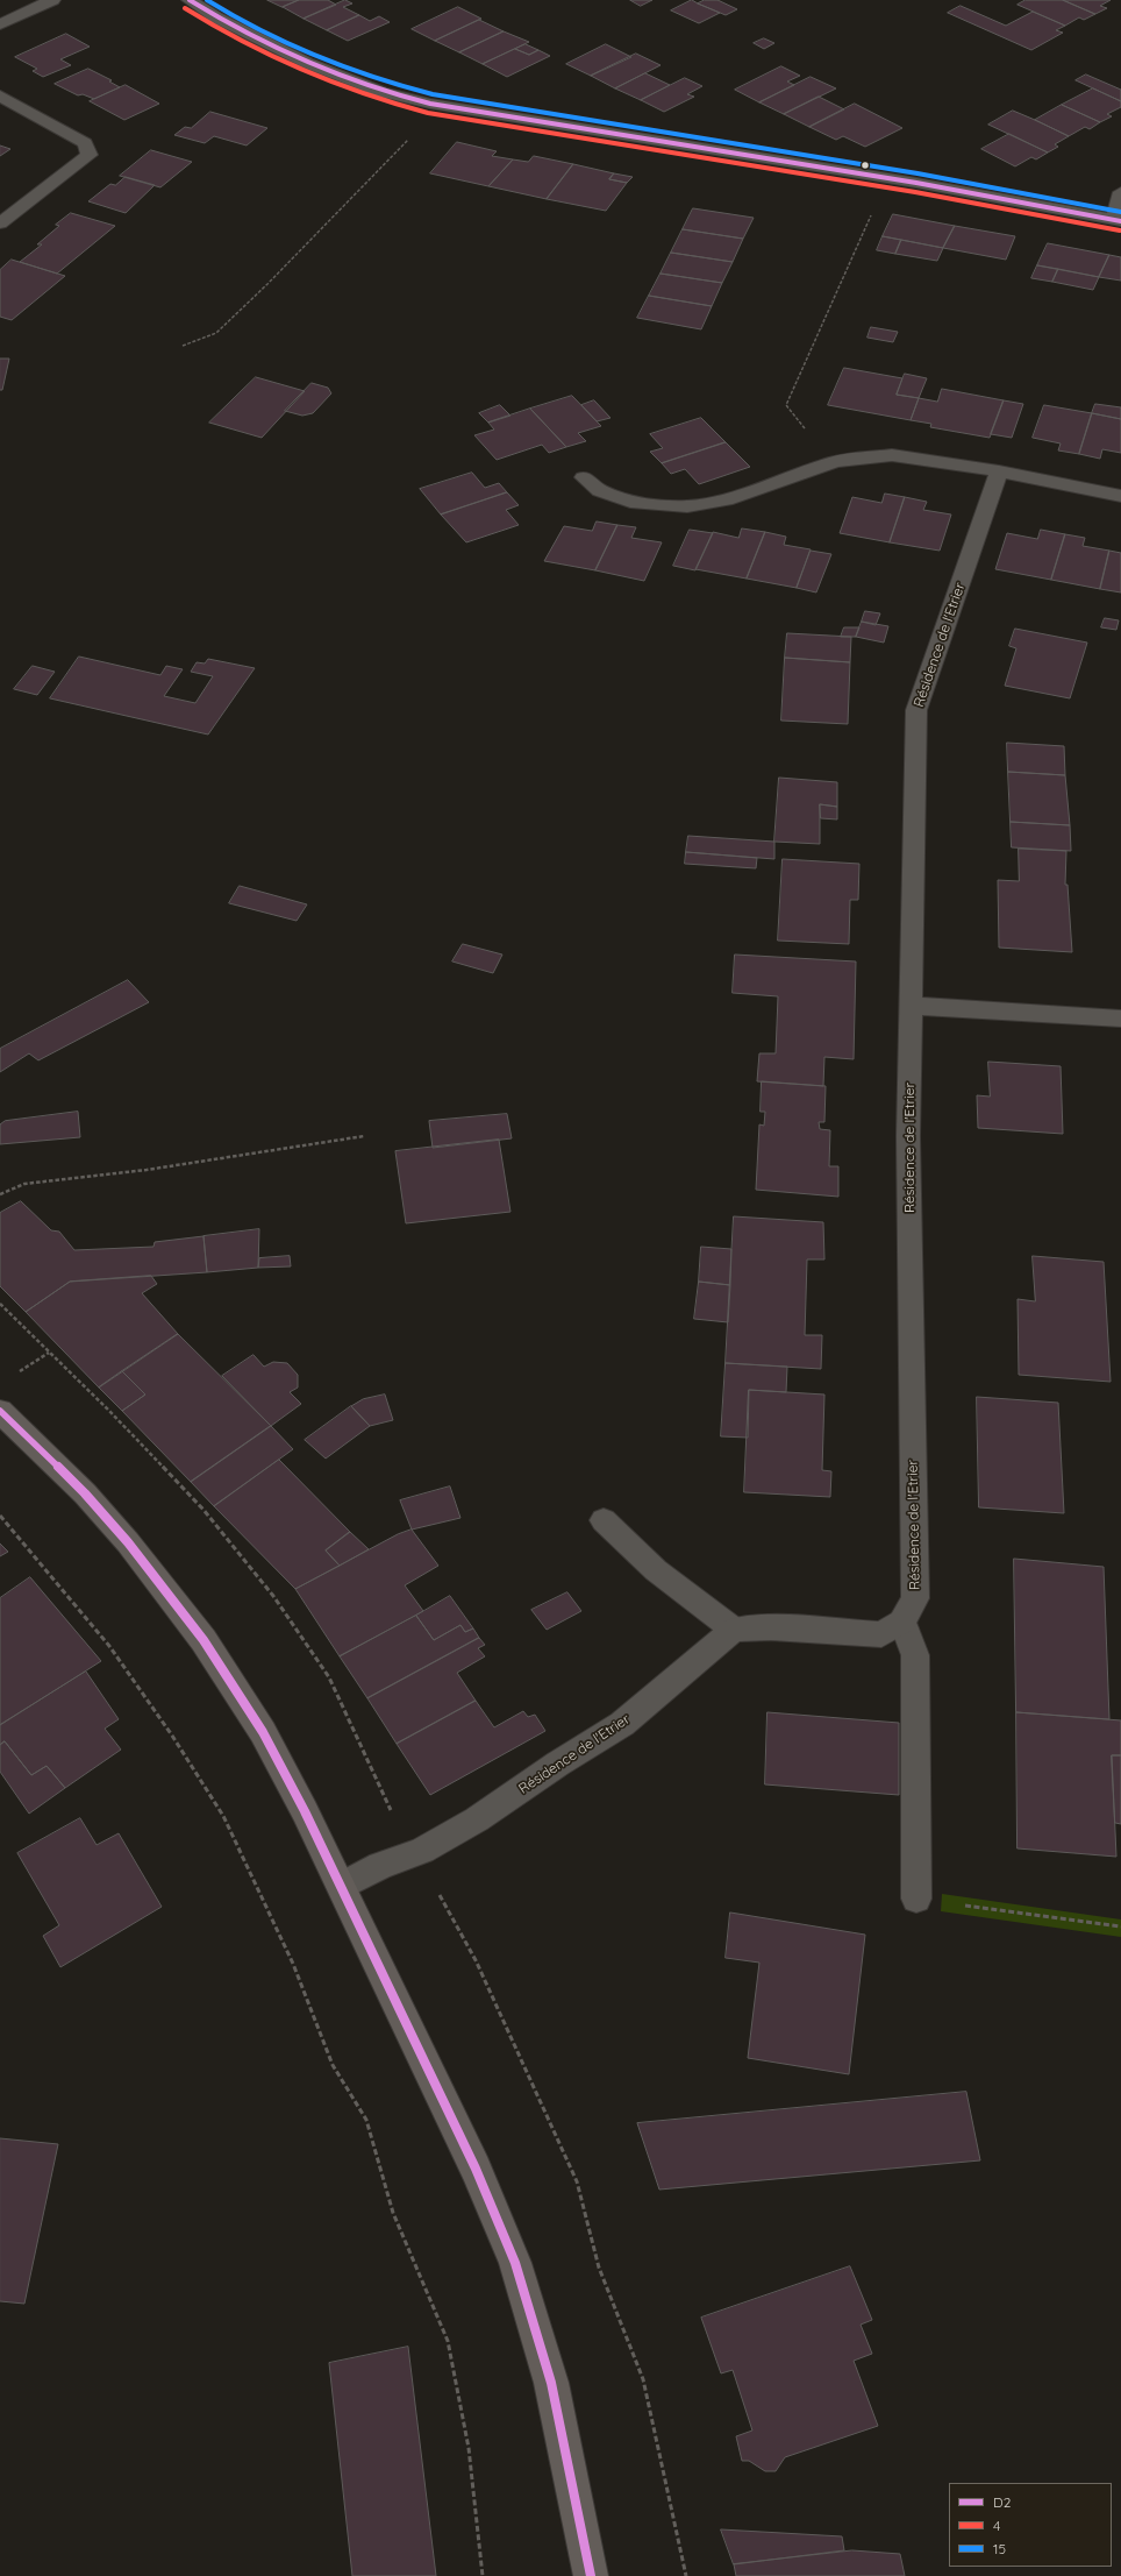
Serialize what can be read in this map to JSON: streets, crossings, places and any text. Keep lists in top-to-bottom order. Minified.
{"streets":{"street":["Résidence de l'Etrier"]},"lines":["transit line D2","transit line 15","transit line 4"],"legend":["D2","4","15"]}
